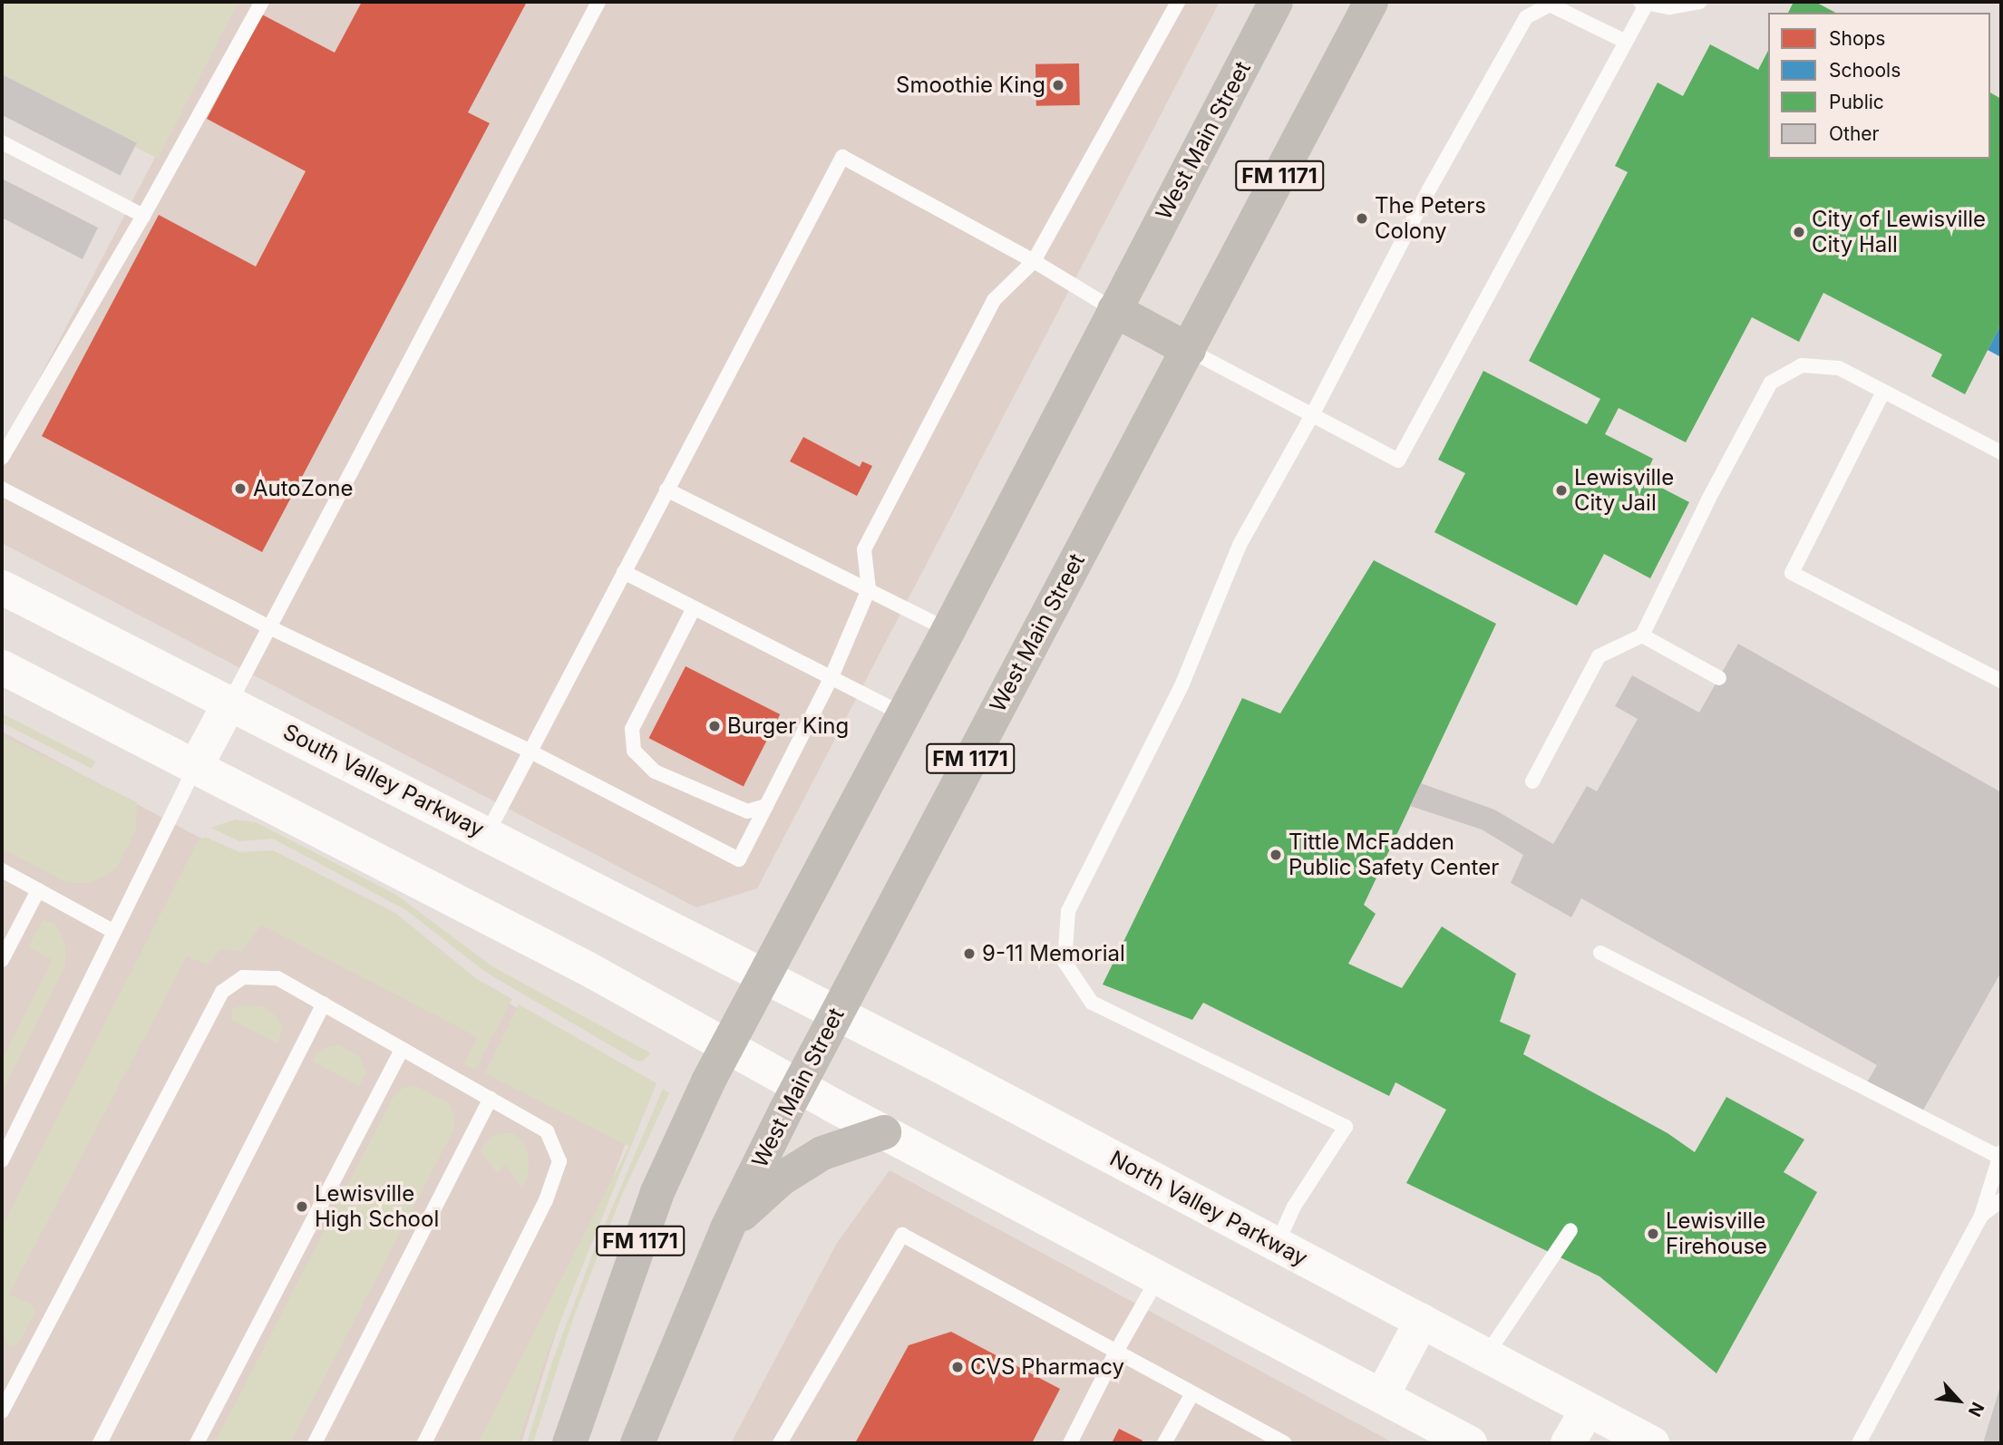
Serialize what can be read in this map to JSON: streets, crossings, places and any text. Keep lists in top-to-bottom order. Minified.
{"streets":{"main road":["West Main Street","FM 1171","South Valley Parkway","North Valley Parkway"]},"crossings":[["West Main Street","South Valley Parkway"],["West Main Street","North Valley Parkway"],["South Valley Parkway","North Valley Parkway"]],"places":["Smoothie King","The Peters Colony","City of Lewisville City Hall","AutoZone","Lewisville City Jail","Burger King","Tittle McFadden Public Safety Center","9-11 Memorial","Lewisville High School","Lewisville Firehouse","CVS Pharmacy"],"legend":["Shops","Schools","Public","Other"],"north":"bottom right"}
